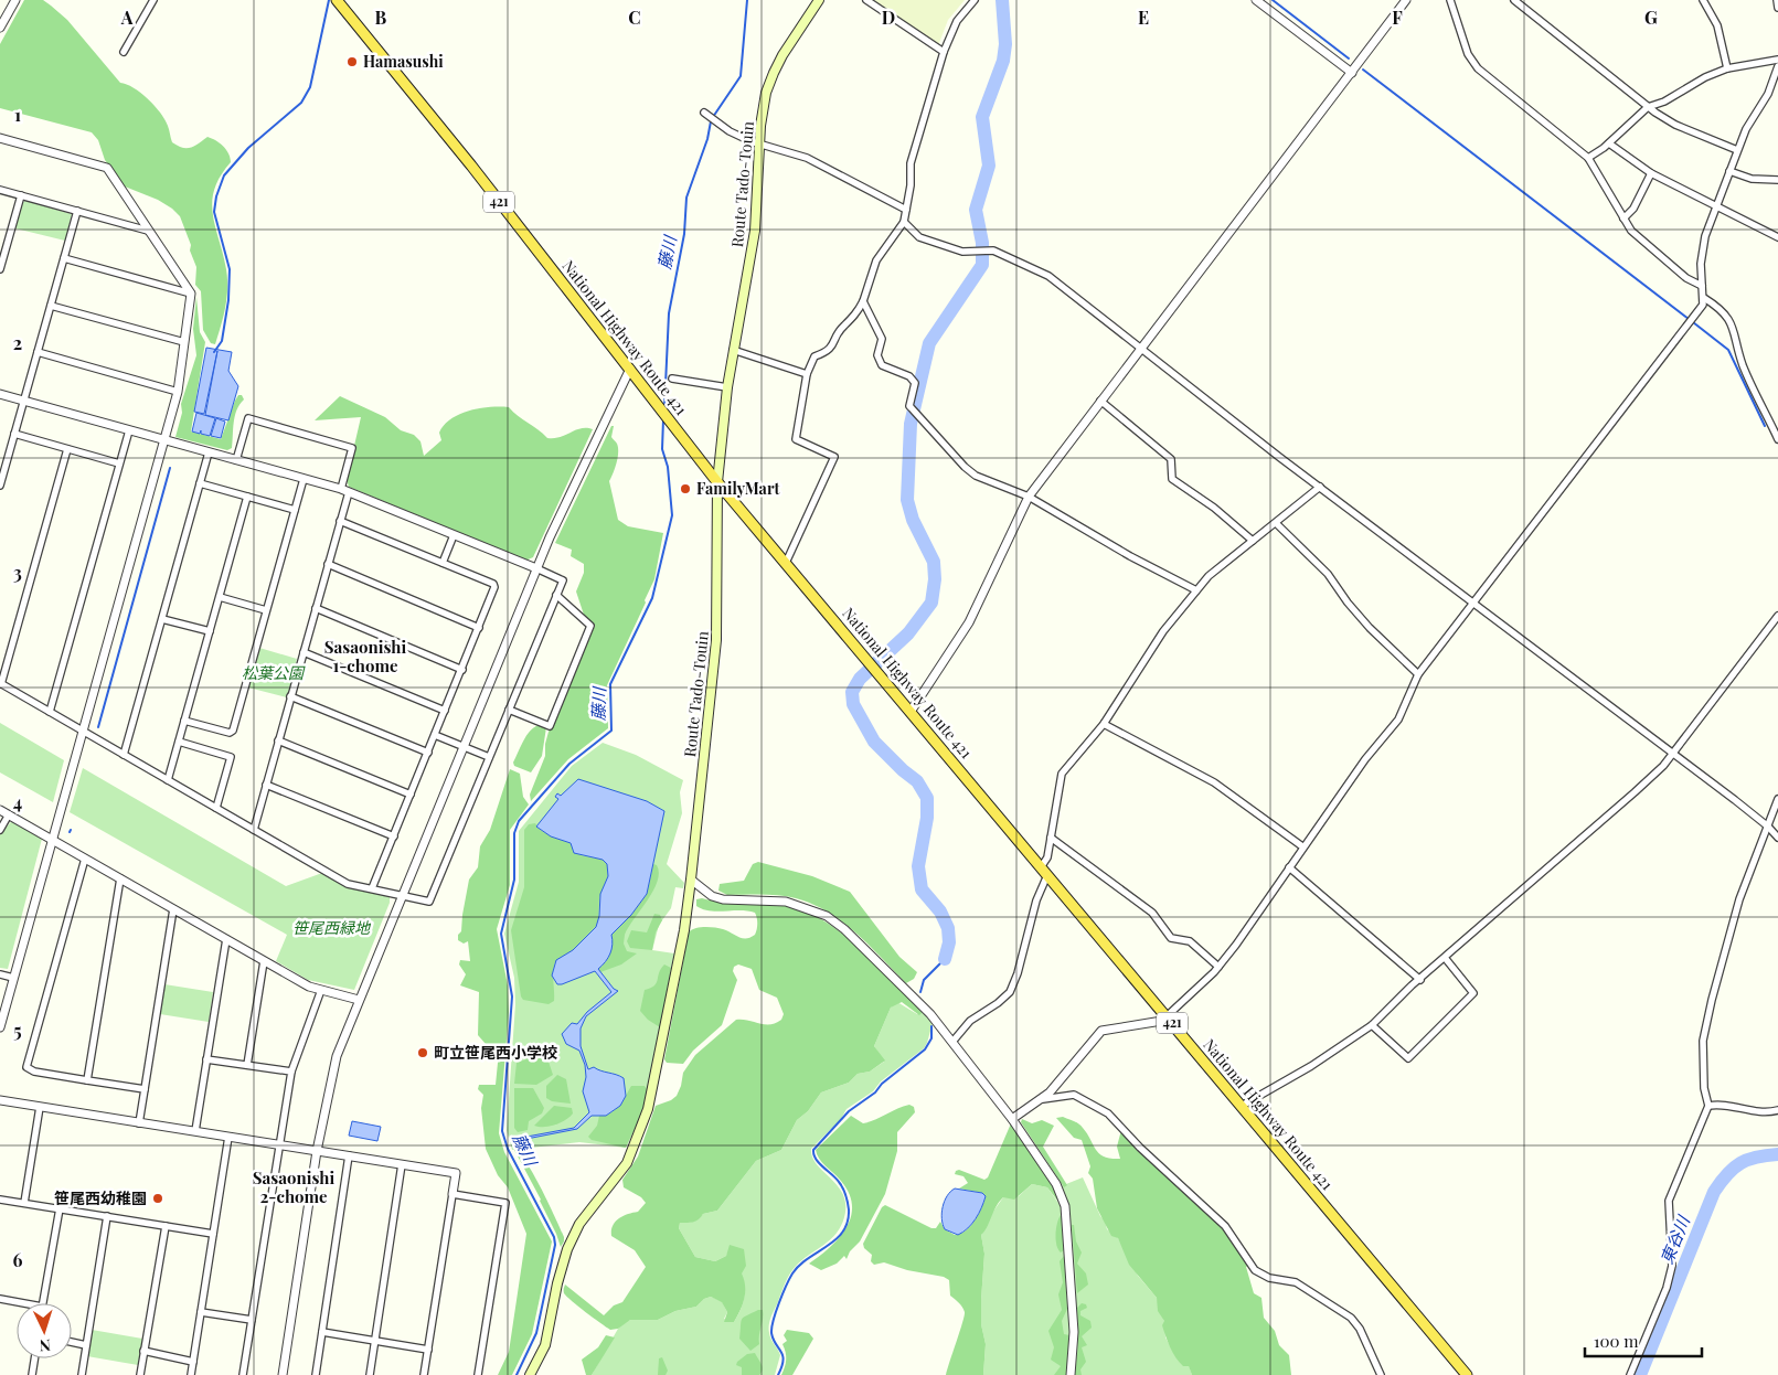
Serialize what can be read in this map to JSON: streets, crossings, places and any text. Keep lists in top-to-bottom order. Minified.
{"streets":{"highway":["421","National Highway Route 421"],"main road":["Route Tado-Touin"]},"crossings":[["Route Tado-Touin","National Highway Route 421"]],"districts":["Sasaonishi 1-chome","Sasaonishi 2-chome"],"water":["藤川","東谷川"],"parks":["松葉公園","笹尾西緑地"],"places":["Hamasushi","FamilyMart","町立笹尾西小学校","笹尾西幼稚園"],"scale_bar":"100 m","north":"bottom","grid":{"columns":["A","B","C","D","E","F","G"],"rows":["1","2","3","4","5","6"]}}
